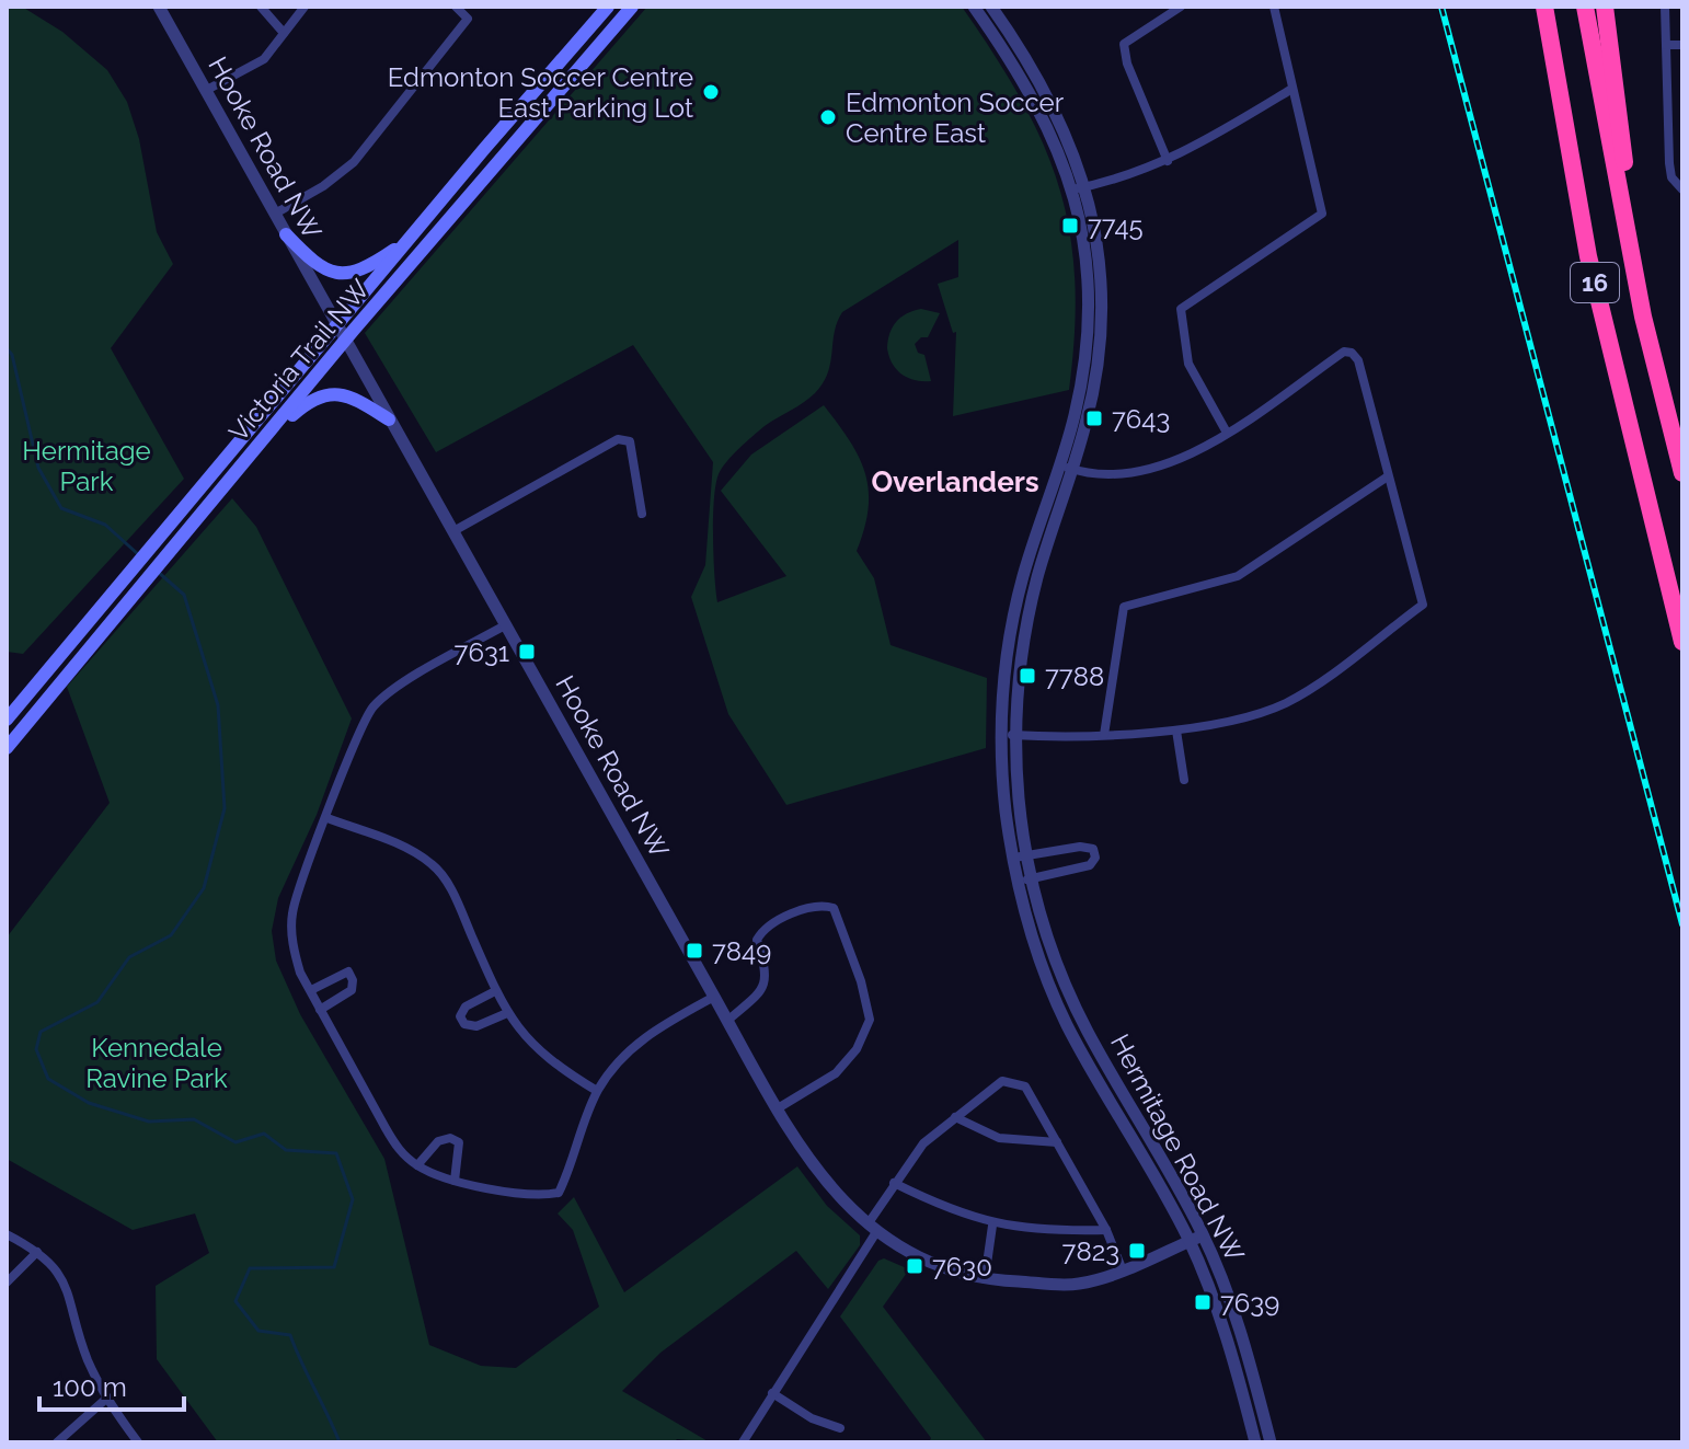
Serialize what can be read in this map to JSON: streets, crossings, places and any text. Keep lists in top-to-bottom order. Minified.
{"streets":{"highway":["16"],"main road":["Victoria Trail NW"],"street":["Hooke Road NW","Hermitage Road NW"]},"crossings":[["Hooke Road NW","Victoria Trail NW"],["Hooke Road NW","Hermitage Road NW"]],"districts":["Overlanders"],"parks":["Hermitage Park","Kennedale Ravine Park"],"places":{"other":["Edmonton Soccer Centre East Parking Lot","Edmonton Soccer Centre East"],"transit":["7745","7643","7631","7788","7849","7823","7630","7639"]},"scale_bar":"100 m"}
